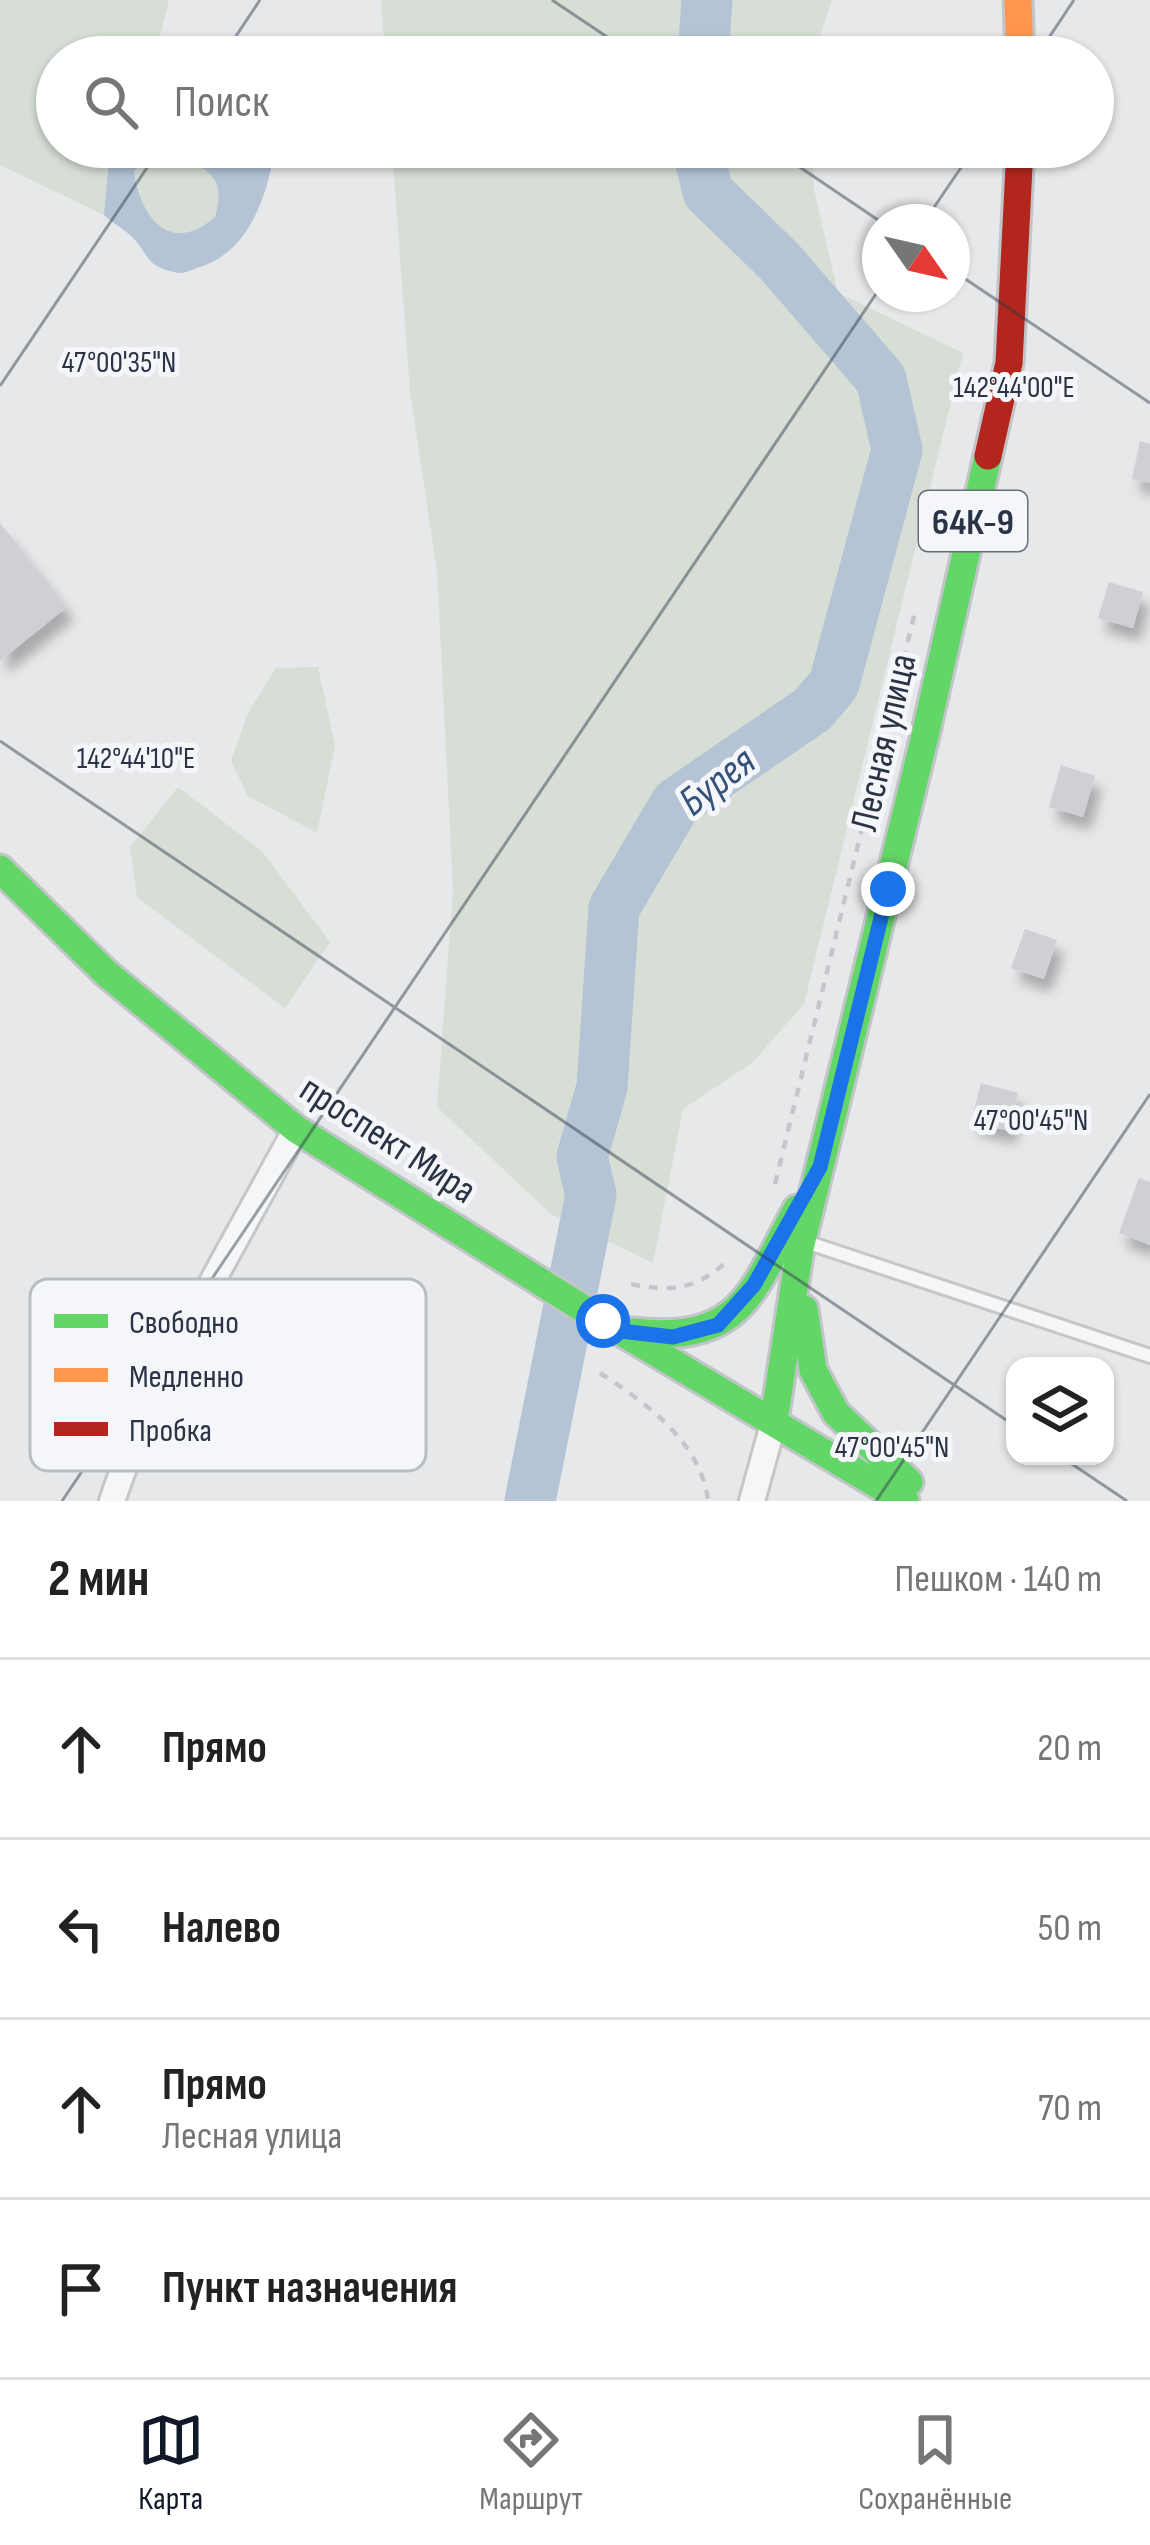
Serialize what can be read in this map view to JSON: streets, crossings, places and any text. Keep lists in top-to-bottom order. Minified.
{"streets":{"main road":["64К-9","Лесная улица","проспект Мира"]},"crossings":[["Лесная улица","проспект Мира"]],"water":["Бурея"],"legend":["Свободно","Медленно","Пробка"],"north":"bottom right","page":{"search":"Поиск","heading":["2 мин","Пешком · 140 m"],"list":[["Прямо","20 m"],["Налево","50 m"],["Прямо","Лесная улица","70 m"],"Пункт назначения"],"nav":["Карта","Маршрут","Сохранённые"]},"coordinates":["47°00'35\"N","142°44'00\"E","142°44'10\"E","47°00'45\"N"]}
